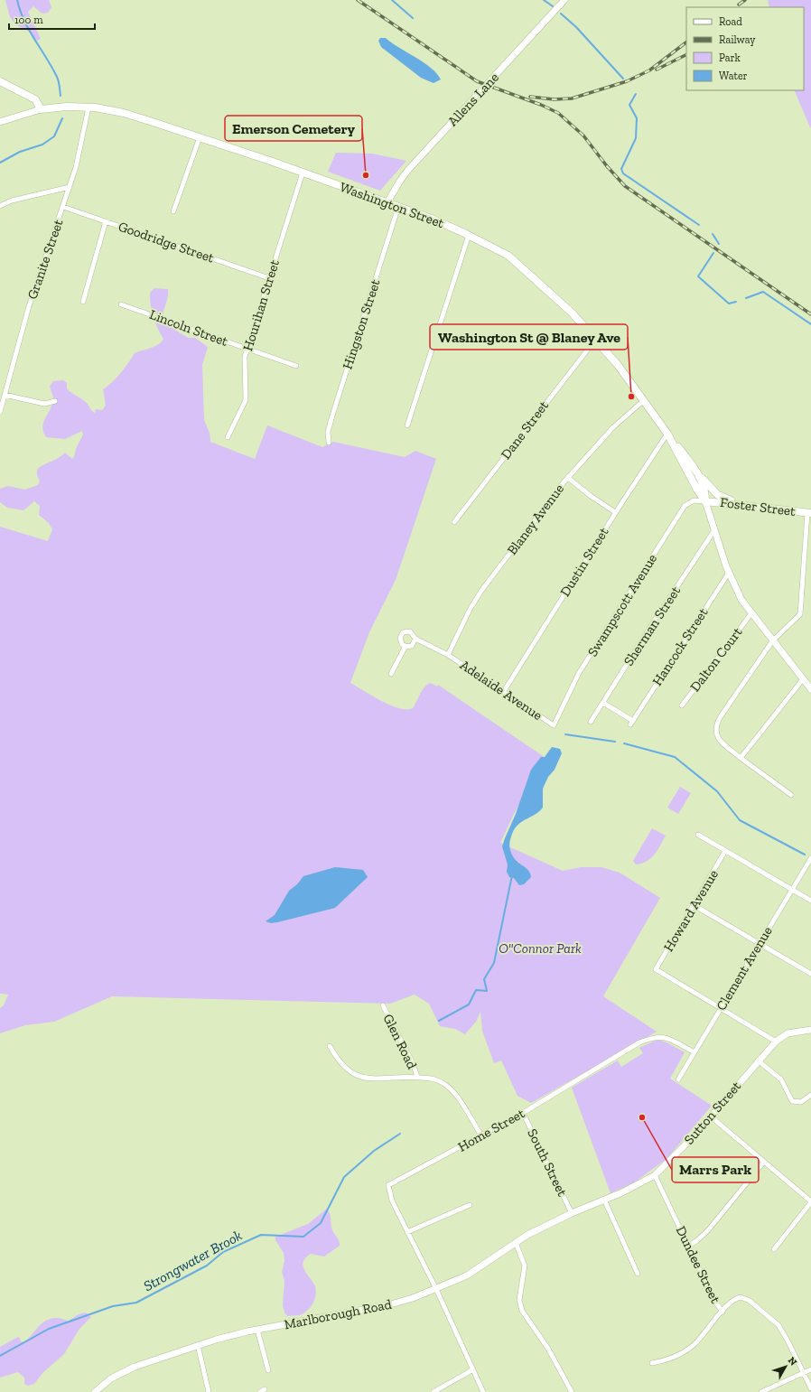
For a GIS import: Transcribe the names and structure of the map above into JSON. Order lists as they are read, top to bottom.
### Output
{
  "streets": {
    "main road": ["Washington Street", "Foster Street"],
    "street": [
      "Allens Lane",
      "Goodridge Street",
      "Granite Street",
      "Hourihan Street",
      "Hingston Street",
      "Lincoln Street",
      "Dane Street",
      "Blaney Avenue",
      "Dustin Street",
      "Swampscott Avenue",
      "Sherman Street",
      "Hancock Street",
      "Dalton Court",
      "Adelaide Avenue",
      "Howard Avenue",
      "Clement Avenue",
      "Glen Road",
      "Sutton Street",
      "Home Street",
      "South Street",
      "Dundee Street",
      "Marlborough Road"
    ]
  },
  "crossings": [
    ["Allens Lane", "Washington Street"],
    ["Washington Street", "Granite Street"],
    ["Washington Street", "Hourihan Street"],
    ["Washington Street", "Hingston Street"],
    ["Washington Street", "Dane Street"],
    ["Washington Street", "Foster Street"],
    ["Washington Street", "Blaney Avenue"],
    ["Washington Street", "Dustin Street"],
    ["Washington Street", "Swampscott Avenue"],
    ["Washington Street", "Sherman Street"],
    ["Washington Street", "Hancock Street"],
    ["Washington Street", "Dalton Court"],
    ["Goodridge Street", "Granite Street"],
    ["Goodridge Street", "Hourihan Street"],
    ["Hourihan Street", "Lincoln Street"],
    ["Foster Street", "Swampscott Avenue"],
    ["Blaney Avenue", "Adelaide Avenue"],
    ["Dustin Street", "Adelaide Avenue"],
    ["Swampscott Avenue", "Adelaide Avenue"],
    ["Sherman Street", "Hancock Street"],
    ["Howard Avenue", "Clement Avenue"],
    ["Clement Avenue", "Home Street"],
    ["Sutton Street", "South Street"],
    ["Sutton Street", "Dundee Street"],
    ["Sutton Street", "Marlborough Road"],
    ["Home Street", "South Street"],
    ["Home Street", "Marlborough Road"],
    ["South Street", "Marlborough Road"]
  ],
  "water": ["Strongwater Brook"],
  "parks": ["O\"Connor Park"],
  "places": ["Emerson Cemetery", "Washington St @ Blaney Ave", "Marrs Park"],
  "legend": [
    "Road",
    "Railway",
    "Park",
    "Water"
  ],
  "scale_bar": "100 m",
  "north": "top right"
}
